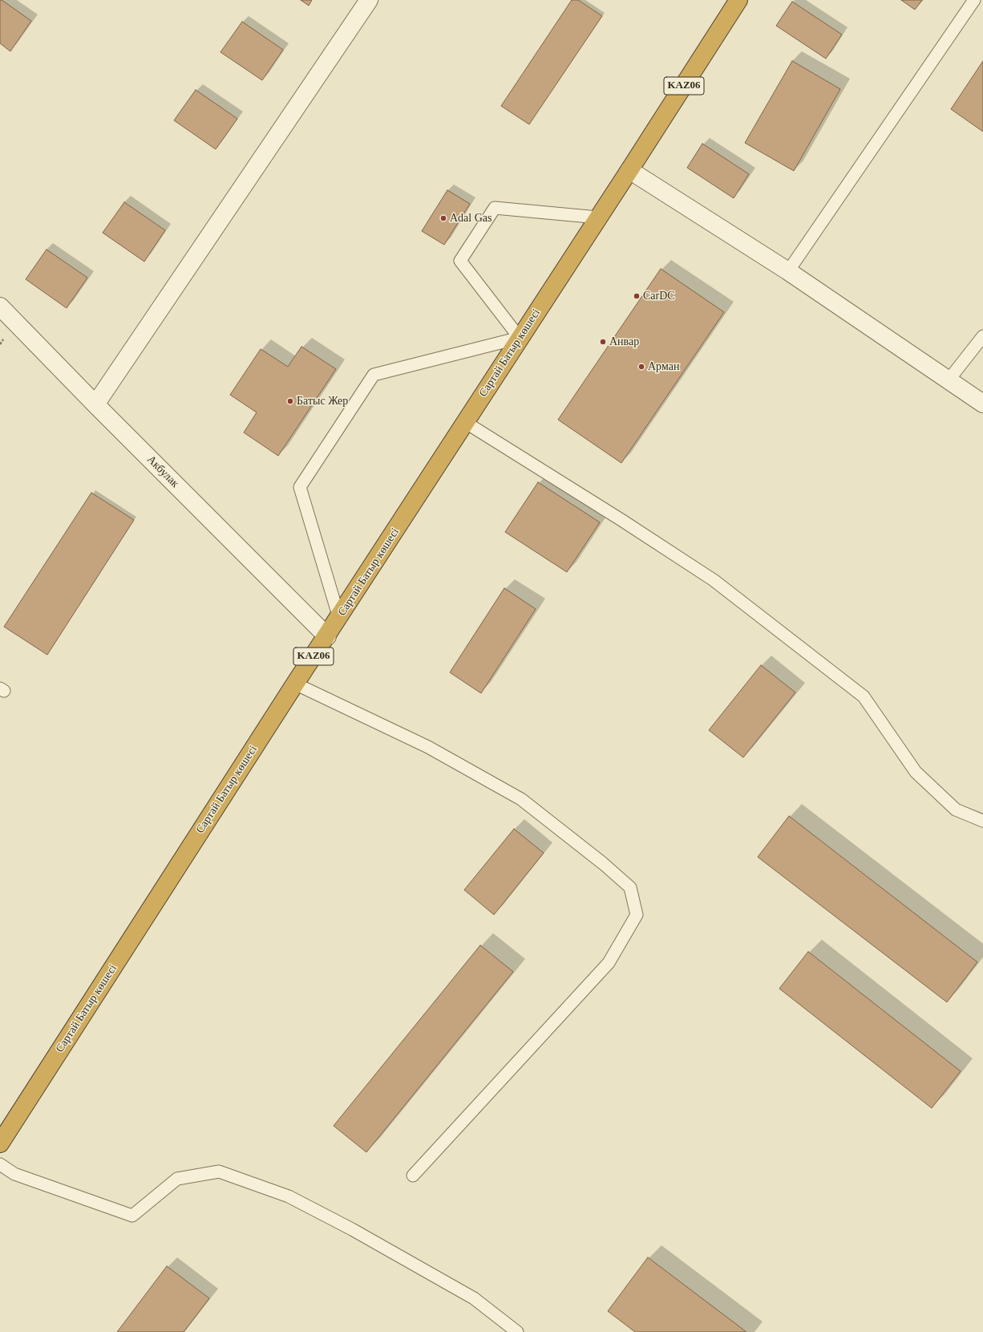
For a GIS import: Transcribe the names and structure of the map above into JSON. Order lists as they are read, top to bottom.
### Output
{
  "streets": {
    "highway": ["KАZ06", "Сартай Батыр көшесі"],
    "street": ["Акбулак"]
  },
  "crossings": [
    ["Сартай Батыр көшесі", "Акбулак"]
  ],
  "places": [
    "Adal Gas",
    "CarDC",
    "Анвар",
    "Арман",
    "Батыс Жер"
  ]
}
